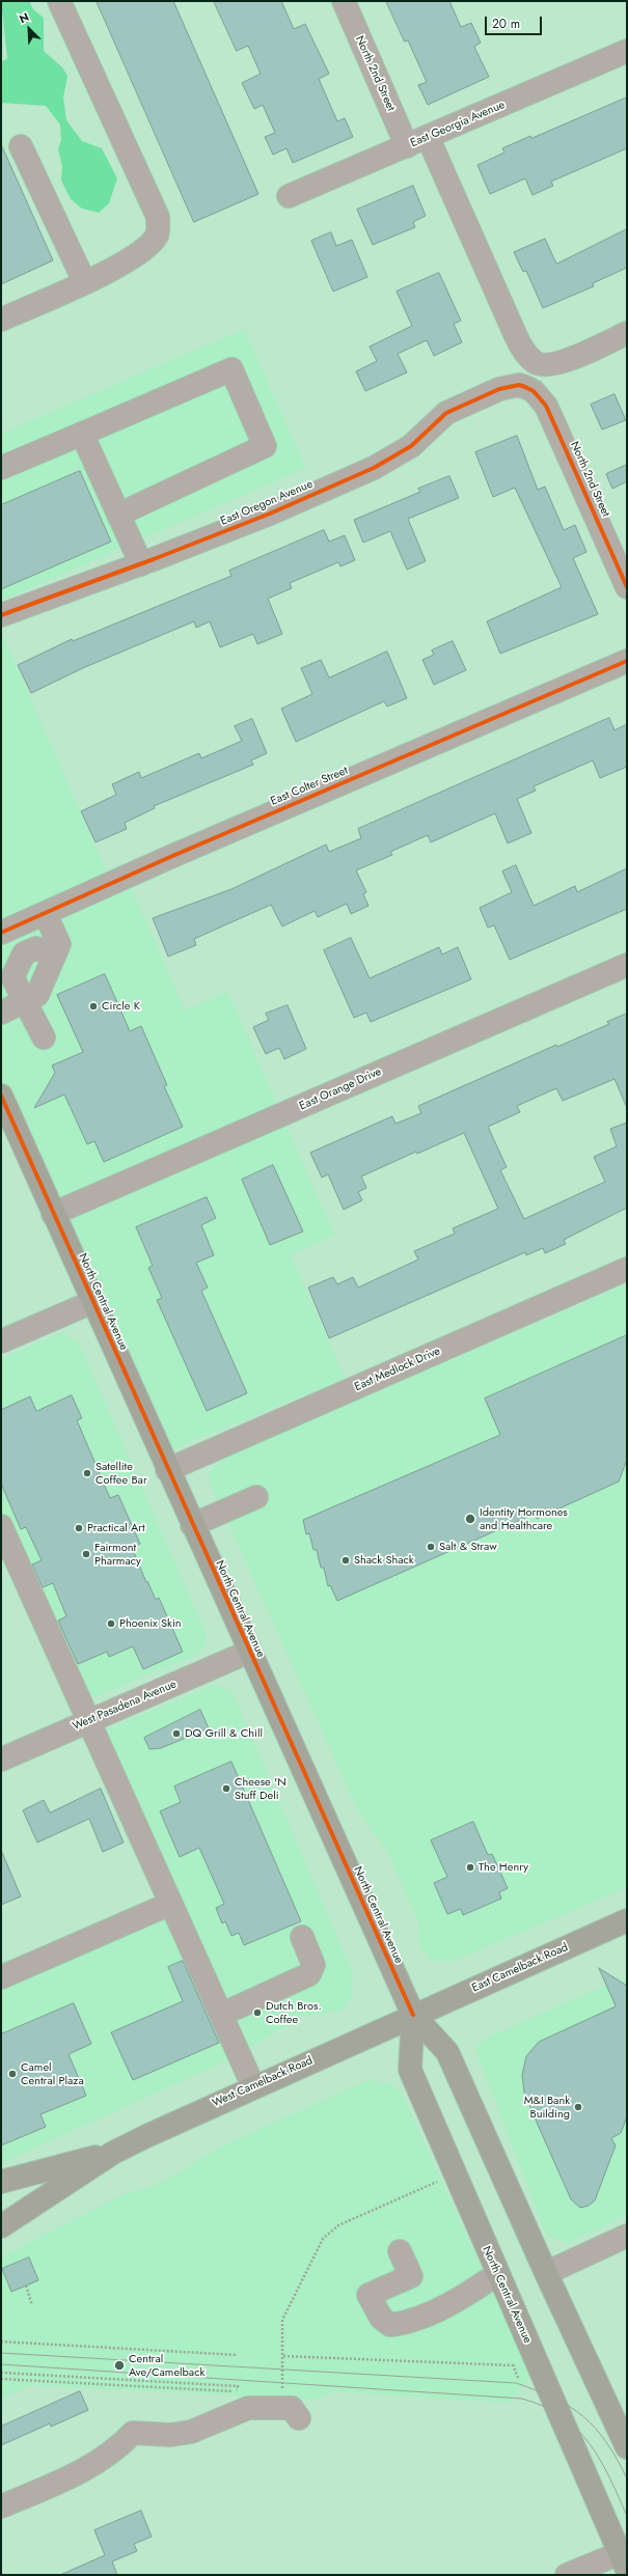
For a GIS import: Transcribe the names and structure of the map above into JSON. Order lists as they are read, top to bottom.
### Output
{
  "streets": {
    "main road": ["North Central Avenue", "East Camelback Road", "West Camelback Road"],
    "street": [
      "North 2nd Street",
      "East Georgia Avenue",
      "East Oregon Avenue",
      "East Colter Street",
      "East Orange Drive",
      "East Medlock Drive",
      "West Pasadena Avenue"
    ]
  },
  "crossings": [
    ["North 2nd Street", "East Georgia Avenue"],
    ["North 2nd Street", "East Oregon Avenue"],
    ["East Orange Drive", "North Central Avenue"],
    ["North Central Avenue", "East Medlock Drive"],
    ["North Central Avenue", "West Pasadena Avenue"],
    ["North Central Avenue", "East Camelback Road"],
    ["North Central Avenue", "West Camelback Road"],
    ["East Camelback Road", "West Camelback Road"]
  ],
  "places": [
    "Circle K",
    "Satellite Coffee Bar",
    "Identity Hormones and Healthcare",
    "Practical Art",
    "Salt & Straw",
    "Fairmont Pharmacy",
    "Shack Shack",
    "Phoenix Skin",
    "DQ Grill & Chill",
    "Cheese 'N Stuff Deli",
    "The Henry",
    "Dutch Bros. Coffee",
    "Camel Central Plaza",
    "M&I Bank Building",
    "Central Ave/Camelback"
  ],
  "scale_bar": "20 m",
  "north": "top left"
}
